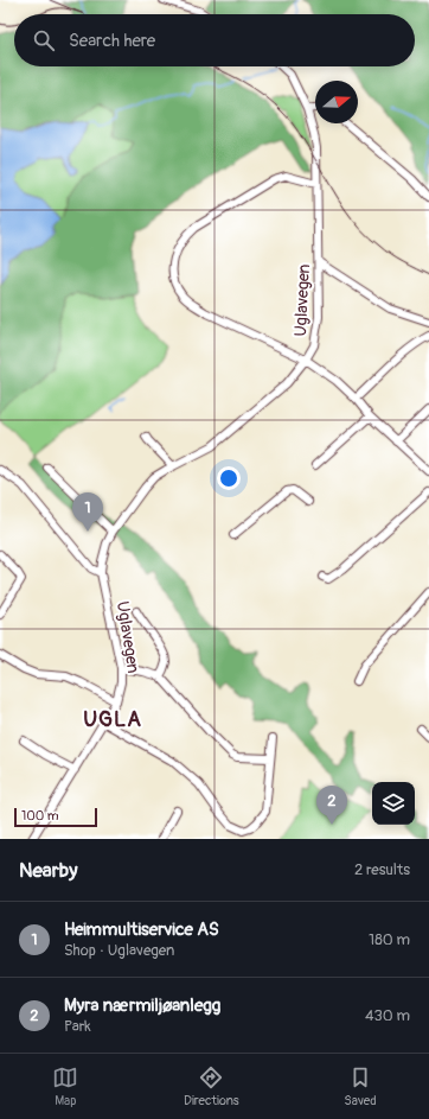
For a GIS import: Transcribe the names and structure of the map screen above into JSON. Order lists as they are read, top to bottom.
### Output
{
  "streets": {
    "street": ["Uglavegen"]
  },
  "districts": ["UGLA"],
  "scale_bar": "100 m",
  "north": "right",
  "page": {
    "search": "Search here",
    "pins": ["1", "2"],
    "scale": "100 m",
    "heading": ["Nearby", "2 results"],
    "list": [
      {
        "mark": "1",
        "name": "Heimmultiservice AS",
        "note": "Shop · Uglavegen",
        "value": "180 m"
      },
      {
        "mark": "2",
        "name": "Myra nærmiljøanlegg",
        "note": "Park",
        "value": "430 m"
      }
    ],
    "nav": ["Map", "Directions", "Saved"]
  }
}
